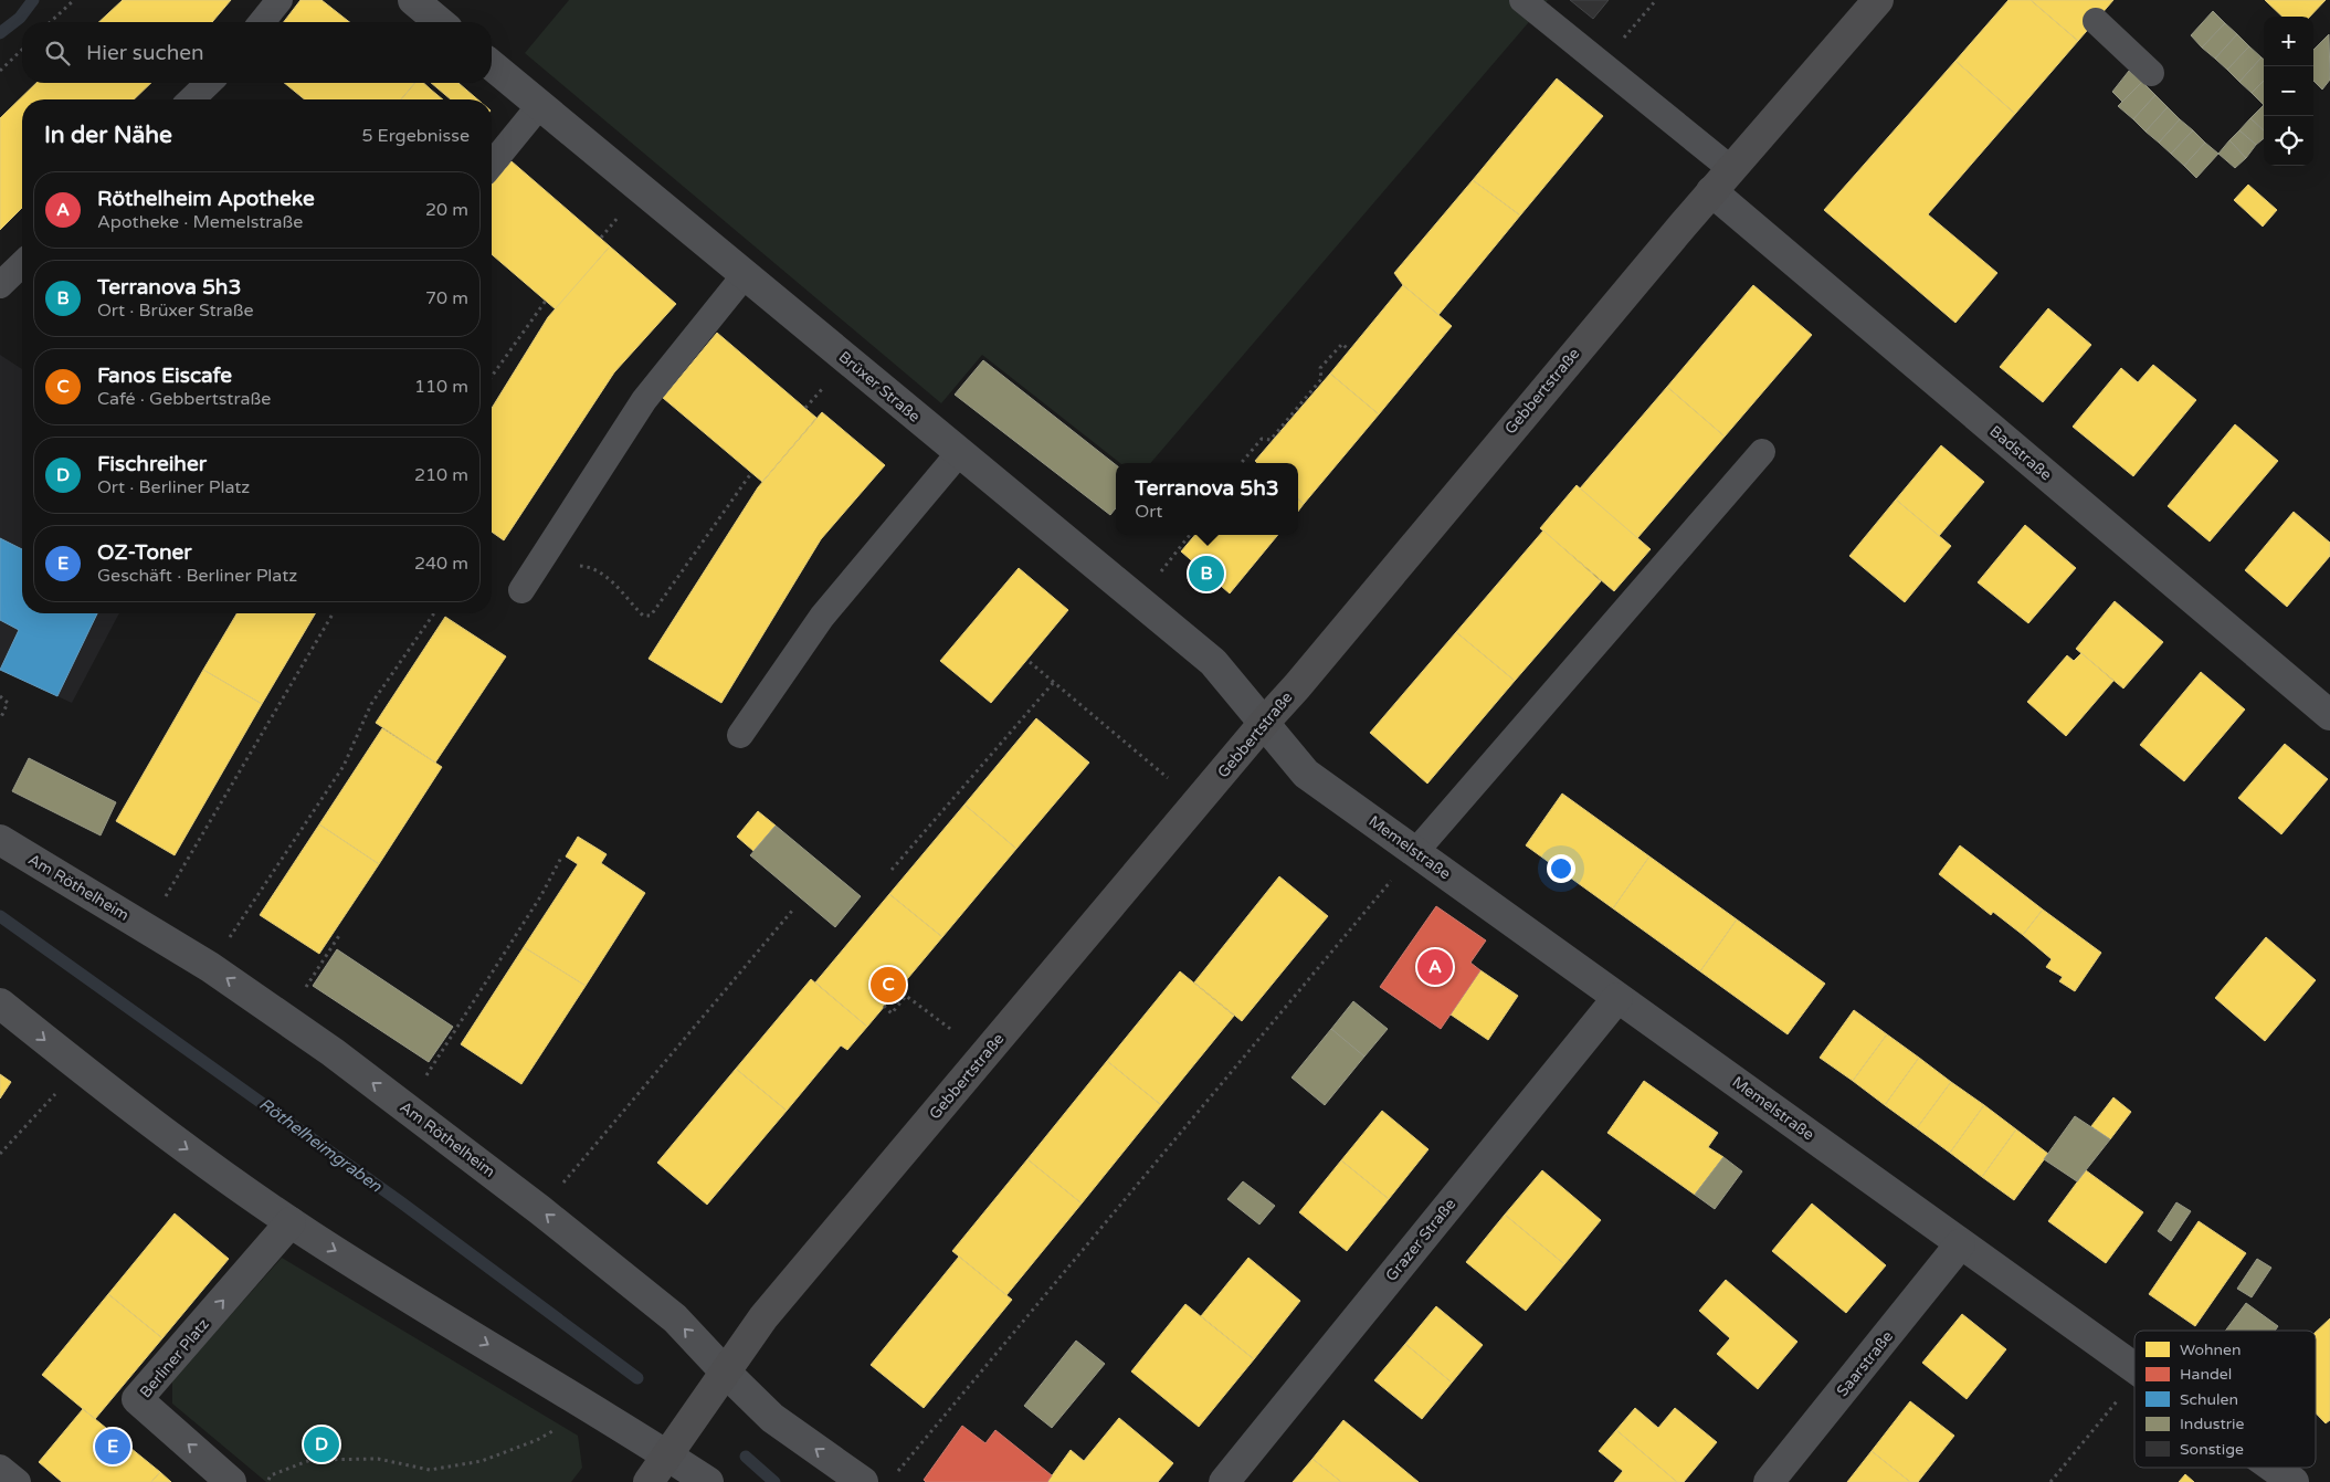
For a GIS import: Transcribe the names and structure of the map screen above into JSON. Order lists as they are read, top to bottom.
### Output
{
  "streets": {
    "street": [
      "Brüxer Straße",
      "Gebbertstraße",
      "Badstraße",
      "Memelstraße",
      "Am Röthelheim",
      "Grazer Straße",
      "Berliner Platz",
      "Saarstraße"
    ]
  },
  "crossings": [
    ["Brüxer Straße", "Gebbertstraße"],
    ["Brüxer Straße", "Memelstraße"],
    ["Gebbertstraße", "Badstraße"],
    ["Gebbertstraße", "Memelstraße"],
    ["Gebbertstraße", "Am Röthelheim"],
    ["Memelstraße", "Grazer Straße"],
    ["Memelstraße", "Saarstraße"]
  ],
  "water": ["Röthelheimgraben"],
  "legend": [
    "Wohnen",
    "Handel",
    "Schulen",
    "Industrie",
    "Sonstige"
  ],
  "page": {
    "map_buttons": ["+", "−"],
    "search": "Hier suchen",
    "heading": ["In der Nähe", "5 Ergebnisse"],
    "list": [
      {
        "mark": "A",
        "name": "Röthelheim Apotheke",
        "note": "Apotheke · Memelstraße",
        "value": "20 m"
      },
      {
        "mark": "B",
        "name": "Terranova 5h3",
        "note": "Ort · Brüxer Straße",
        "value": "70 m"
      },
      {
        "mark": "C",
        "name": "Fanos Eiscafe",
        "note": "Café · Gebbertstraße",
        "value": "110 m"
      },
      {
        "mark": "D",
        "name": "Fischreiher",
        "note": "Ort · Berliner Platz",
        "value": "210 m"
      },
      {
        "mark": "E",
        "name": "OZ-Toner",
        "note": "Geschäft · Berliner Platz",
        "value": "240 m"
      }
    ],
    "popup": ["Terranova 5h3", "Ort"],
    "pins": [
      "B",
      "A",
      "C",
      "D",
      "E"
    ]
  }
}
